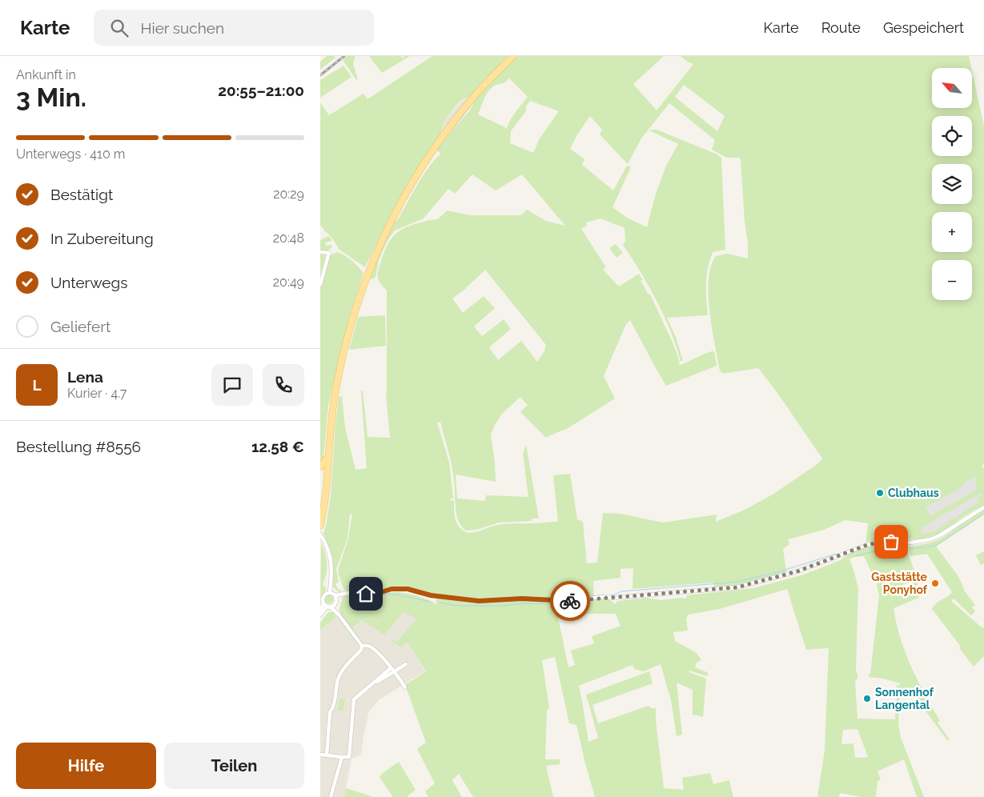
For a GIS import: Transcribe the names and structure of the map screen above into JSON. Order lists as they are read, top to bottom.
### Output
{
  "places": ["Clubhaus", "Gaststätte Ponyhof", "Sonnenhof Langental"],
  "north": "top left",
  "page": {
    "header": "Karte",
    "search": "Hier suchen",
    "nav": ["Karte", "Route", "Gespeichert"],
    "heading": ["3 Min.", "Ankunft in", "20:55–21:00"],
    "panel": [
      "Lena",
      "Kurier · 4.7",
      "Bestellung #8556",
      "12.58 €"
    ],
    "map_buttons": ["+", "−"],
    "bar": "Unterwegs · 410 m",
    "list": [
      ["Bestätigt", "20:29"],
      ["In Zubereitung", "20:48"],
      ["Unterwegs", "20:49"],
      "Geliefert"
    ],
    "round": "L",
    "buttons": ["Hilfe", "Teilen"]
  }
}
